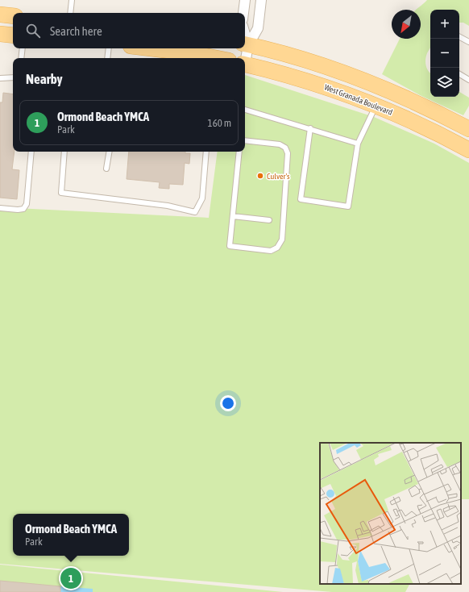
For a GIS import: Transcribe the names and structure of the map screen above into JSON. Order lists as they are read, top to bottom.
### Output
{
  "streets": {
    "main road": ["West Granada Boulevard"]
  },
  "places": ["Culver's"],
  "north": "bottom left",
  "page": {
    "map_buttons": ["+", "−"],
    "search": "Search here",
    "heading": "Nearby",
    "list": [
      {
        "mark": "1",
        "name": "Ormond Beach YMCA",
        "note": "Park",
        "value": "160 m"
      }
    ],
    "popup": ["Ormond Beach YMCA", "Park"],
    "pins": "1"
  }
}
